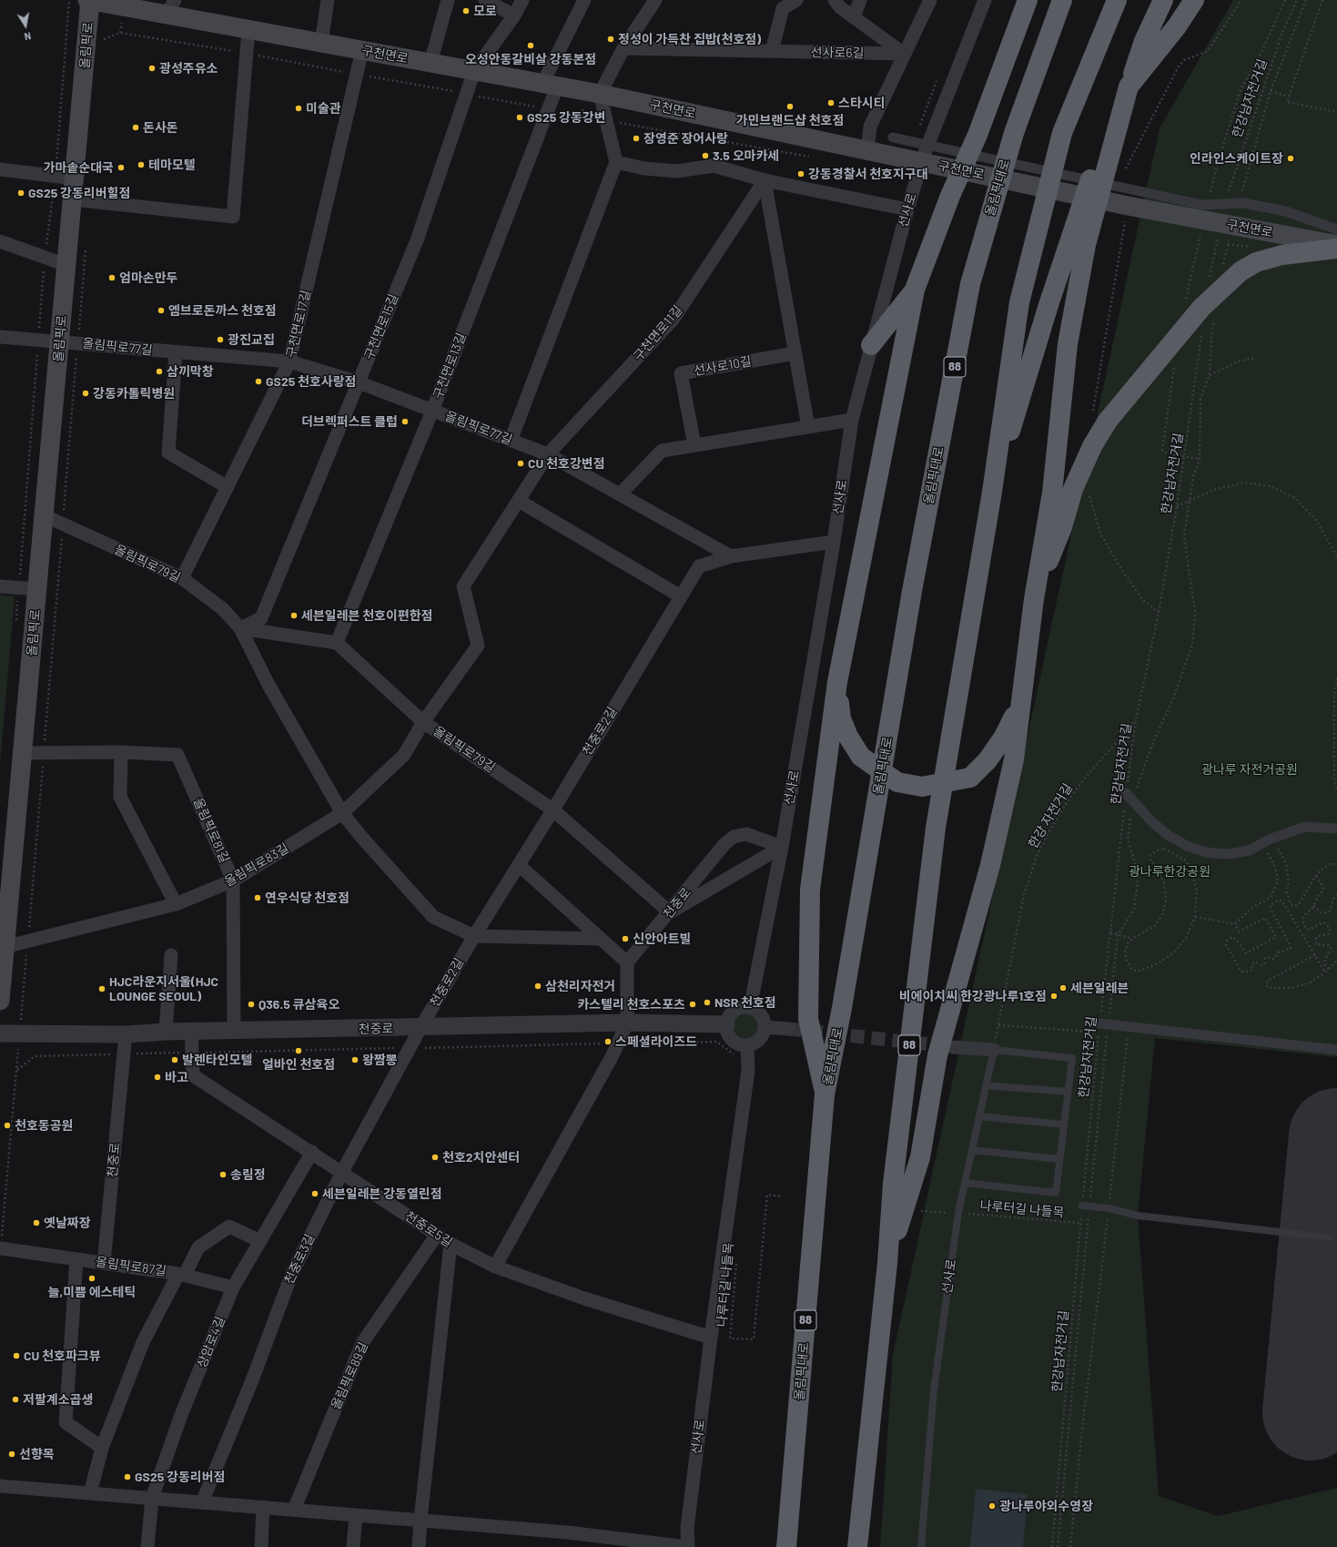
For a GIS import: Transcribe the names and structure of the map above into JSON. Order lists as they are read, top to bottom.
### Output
{
  "streets": {
    "highway": ["올림픽대로", "88"],
    "main road": ["올림픽로", "구천면로"],
    "street": [
      "선사로6길",
      "선사로",
      "구천면로17길",
      "구천면로15길",
      "구천면로11길",
      "올림픽로77길",
      "구천면로13길",
      "선사로10길",
      "올림픽로79길",
      "천중로2길",
      "올림픽로81길",
      "올림픽로83길",
      "천중로",
      "천중로5길",
      "천중로3길",
      "올림픽로87길",
      "상암로4길",
      "올림픽로89길"
    ],
    "path": ["한강남자전거길", "한강 자전거길", "나루터길 나들목"]
  },
  "crossings": [
    ["올림픽로", "구천면로"],
    ["올림픽로", "올림픽로77길"],
    ["올림픽로", "올림픽로79길"],
    ["올림픽로", "올림픽로81길"],
    ["올림픽로", "올림픽로83길"],
    ["구천면로", "구천면로17길"],
    ["구천면로", "구천면로15길"],
    ["구천면로", "구천면로13길"],
    ["한강남자전거길", "한강 자전거길"],
    ["한강남자전거길", "나루터길 나들목"],
    ["선사로", "천중로2길"],
    ["선사로", "한강 자전거길"],
    ["선사로", "천중로"],
    ["선사로", "나루터길 나들목"],
    ["선사로", "천중로5길"],
    ["구천면로17길", "올림픽로77길"],
    ["구천면로17길", "올림픽로79길"],
    ["구천면로15길", "올림픽로77길"],
    ["구천면로15길", "올림픽로79길"],
    ["구천면로11길", "올림픽로77길"],
    ["올림픽로77길", "구천면로13길"],
    ["올림픽로77길", "천중로2길"],
    ["구천면로13길", "올림픽로79길"],
    ["올림픽로79길", "천중로2길"],
    ["올림픽로79길", "올림픽로83길"],
    ["올림픽로79길", "천중로"],
    ["천중로2길", "천중로"],
    ["천중로2길", "천중로3길"],
    ["올림픽로81길", "올림픽로83길"],
    ["올림픽로81길", "천중로"],
    ["천중로", "천중로5길"],
    ["천중로", "천중로3길"],
    ["천중로", "올림픽로87길"],
    ["천중로5길", "천중로3길"],
    ["천중로5길", "상암로4길"],
    ["천중로5길", "올림픽로89길"],
    ["올림픽로87길", "상암로4길"]
  ],
  "parks": ["광나루 자전거공원", "광나루한강공원"],
  "places": [
    "모로",
    "정성이 가득찬 집밥(천호점)",
    "오성안동갈비살 강동본점",
    "광성주유소",
    "스타시티",
    "가민브랜드샵 천호점",
    "미술관",
    "GS25 강동강변",
    "돈사돈",
    "장영준 장어사랑",
    "3.5 오마카세",
    "인라인스케이트장",
    "테마모텔",
    "가마솥순대국",
    "강동경찰서 천호지구대",
    "GS25 강동리버힐점",
    "엄마손만두",
    "엠브로돈까스 천호점",
    "광진교집",
    "삼끼막창",
    "GS25 천호사랑점",
    "강동카톨릭병원",
    "더브렉퍼스트 클럽",
    "CU 천호강변점",
    "세븐일레븐 천호이편한점",
    "연우식당 천호점",
    "신안아트빌",
    "삼천리자전거",
    "세븐일레븐",
    "HJC라운지서울(HJC LOUNGE SEOUL)",
    "비에이치씨 한강광나루1호점",
    "NSR 천호점",
    "Q36.5 큐삼육오",
    "카스텔리 천호스포츠",
    "스페셜라이즈드",
    "얼바인 천호점",
    "발렌타인모텔",
    "왕짬뽕",
    "바고",
    "천호동공원",
    "천호2치안센터",
    "송림정",
    "세븐일레븐 강동열린점",
    "옛날짜장",
    "늘,미쁨 에스테틱",
    "CU 천호파크뷰",
    "저팔계소곱생",
    "선향목",
    "GS25 강동리버점",
    "광나루야외수영장"
  ],
  "north": "bottom"
}
